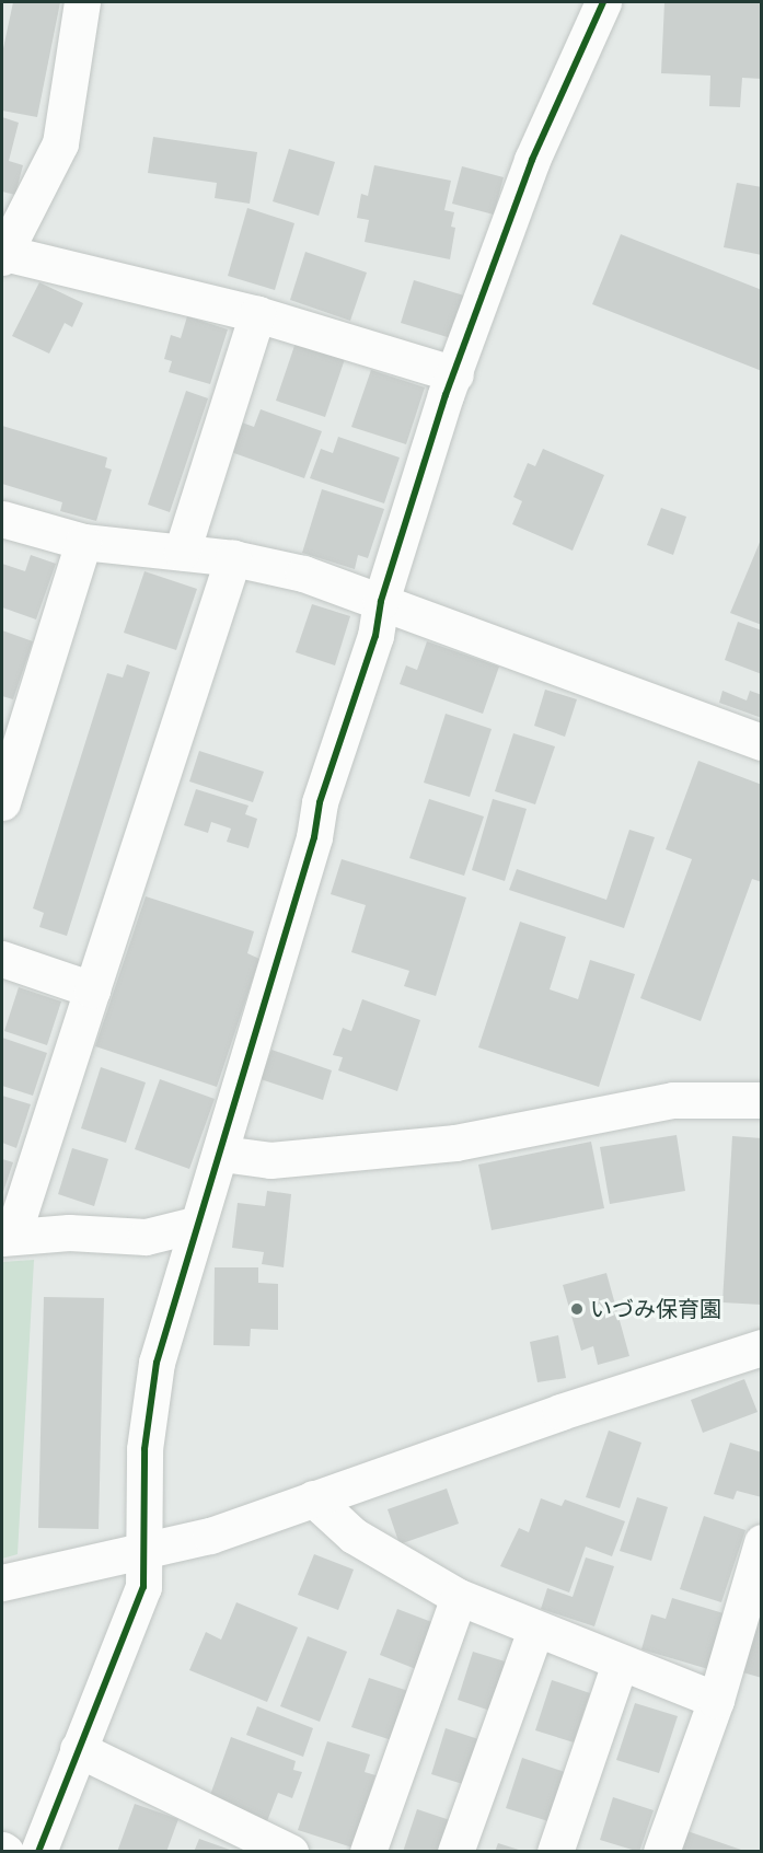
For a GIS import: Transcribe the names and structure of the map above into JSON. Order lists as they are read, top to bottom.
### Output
{
  "places": ["いづみ保育園"]
}
